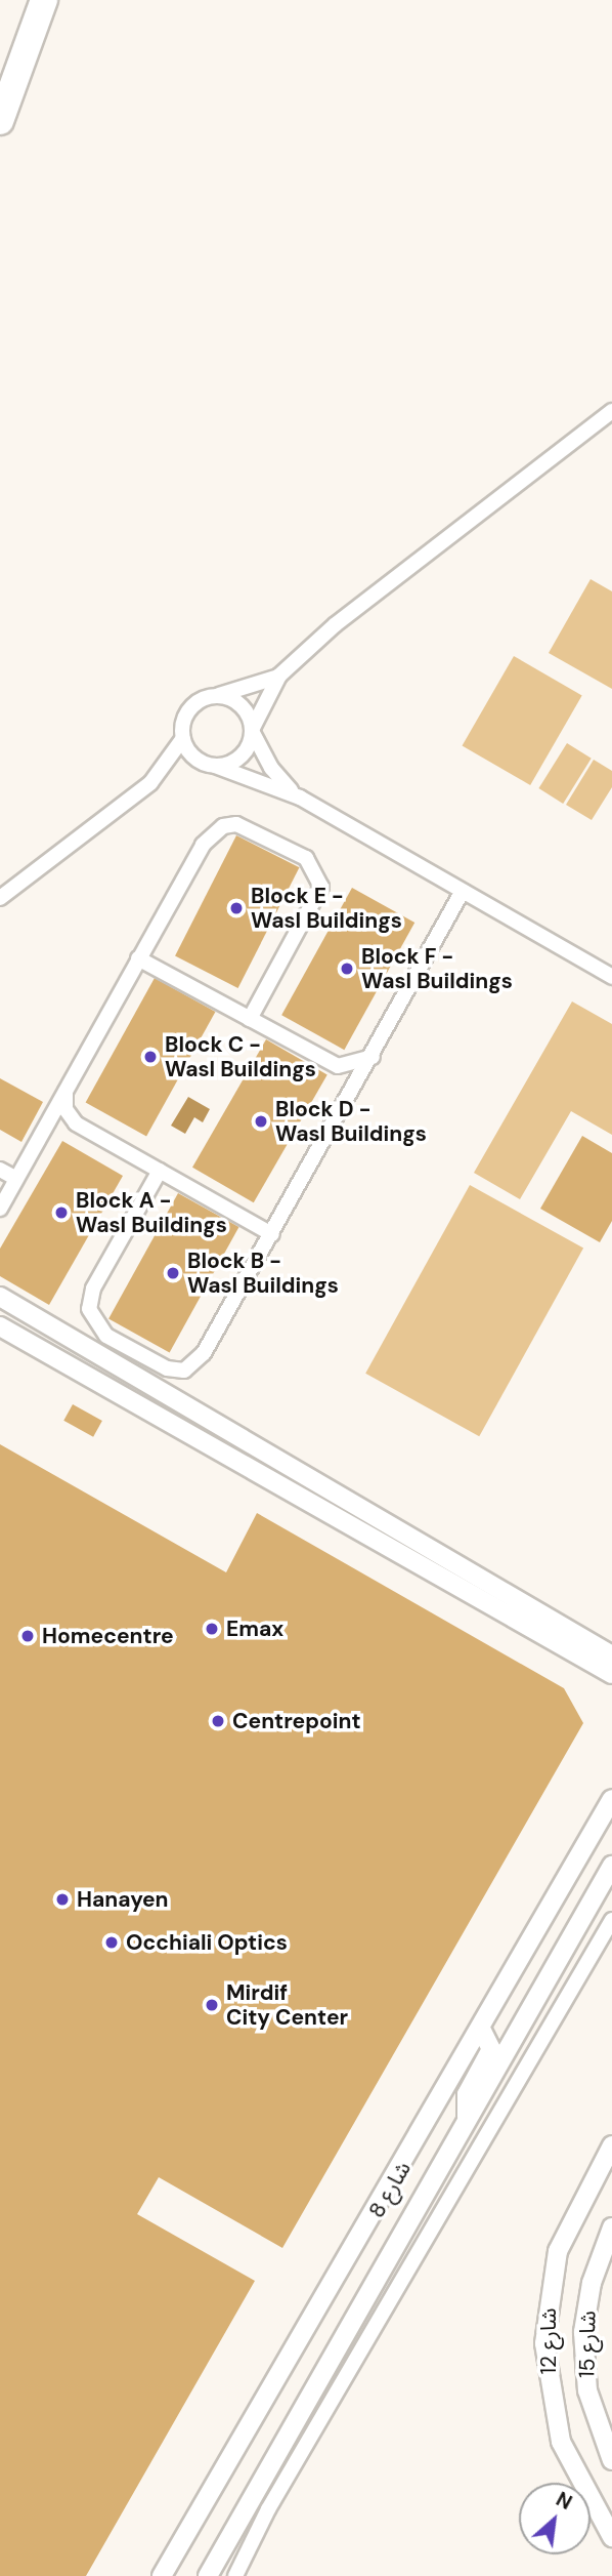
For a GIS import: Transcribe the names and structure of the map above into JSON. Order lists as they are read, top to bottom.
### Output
{
  "streets": {
    "street": ["شارع 8", "شارع 12", "شارع 15"]
  },
  "places": [
    "Block E - Wasl Buildings",
    "Block F - Wasl Buildings",
    "Block C - Wasl Buildings",
    "Block D - Wasl Buildings",
    "Block A - Wasl Buildings",
    "Block B - Wasl Buildings",
    "Emax",
    "Homecentre",
    "Centrepoint",
    "Hanayen",
    "Occhiali Optics",
    "Mirdif City Center"
  ],
  "north": "top right"
}
